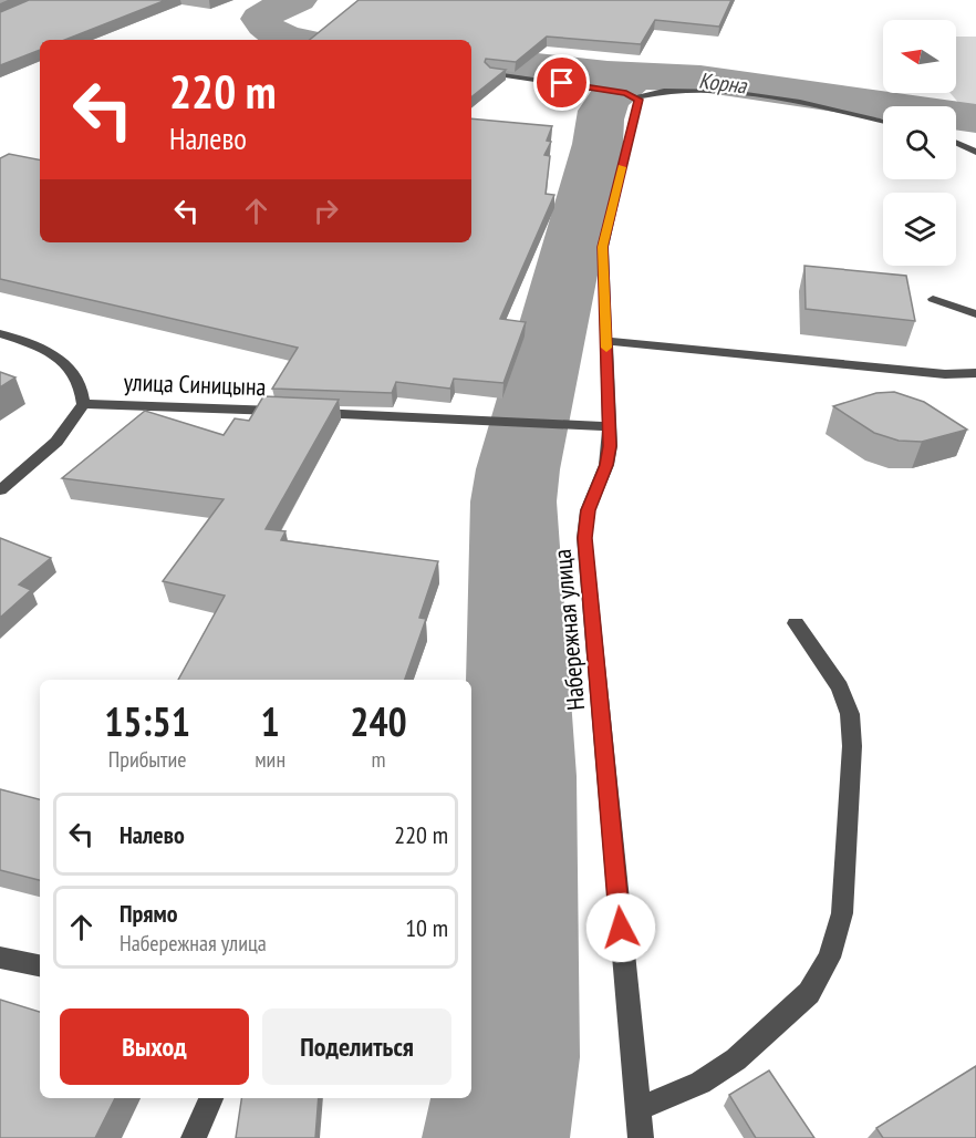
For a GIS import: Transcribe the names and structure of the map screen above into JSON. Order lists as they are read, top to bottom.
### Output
{
  "streets": {
    "street": ["улица Синицына", "Набережная улица"]
  },
  "crossings": [
    ["улица Синицына", "Набережная улица"]
  ],
  "water": ["Корна"],
  "north": "left",
  "page": {
    "turn": ["220 m", "Налево"],
    "eta": [
      "15:51",
      "Прибытие",
      "1",
      "мин",
      "240",
      "m"
    ],
    "list": [
      {
        "name": "Налево",
        "value": "220 m"
      },
      {
        "name": "Прямо",
        "note": "Набережная улица",
        "value": "10 m"
      }
    ],
    "buttons": ["Выход", "Поделиться"]
  }
}
